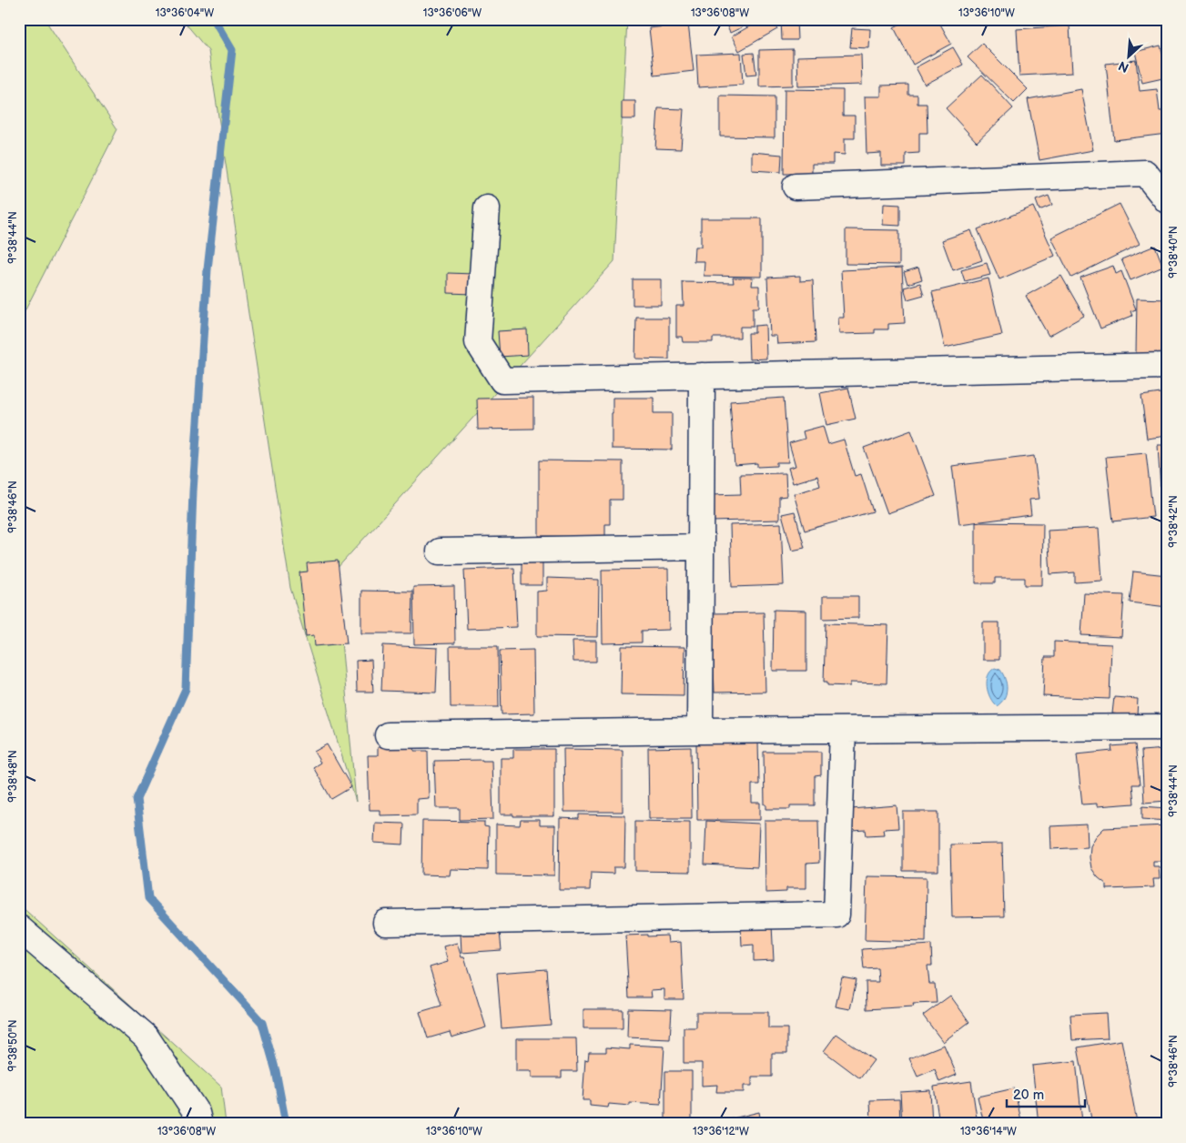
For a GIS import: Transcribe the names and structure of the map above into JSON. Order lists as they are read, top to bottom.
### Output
{
  "scale_bar": "20 m",
  "north": "bottom left",
  "coordinates": [
    "13°36'04\"W",
    "13°36'06\"W",
    "13°36'08\"W",
    "13°36'10\"W",
    "9°38'44\"N",
    "9°38'40\"N",
    "9°38'46\"N",
    "9°38'42\"N",
    "9°38'48\"N",
    "9°38'50\"N",
    "13°36'12\"W",
    "13°36'14\"W"
  ]
}
